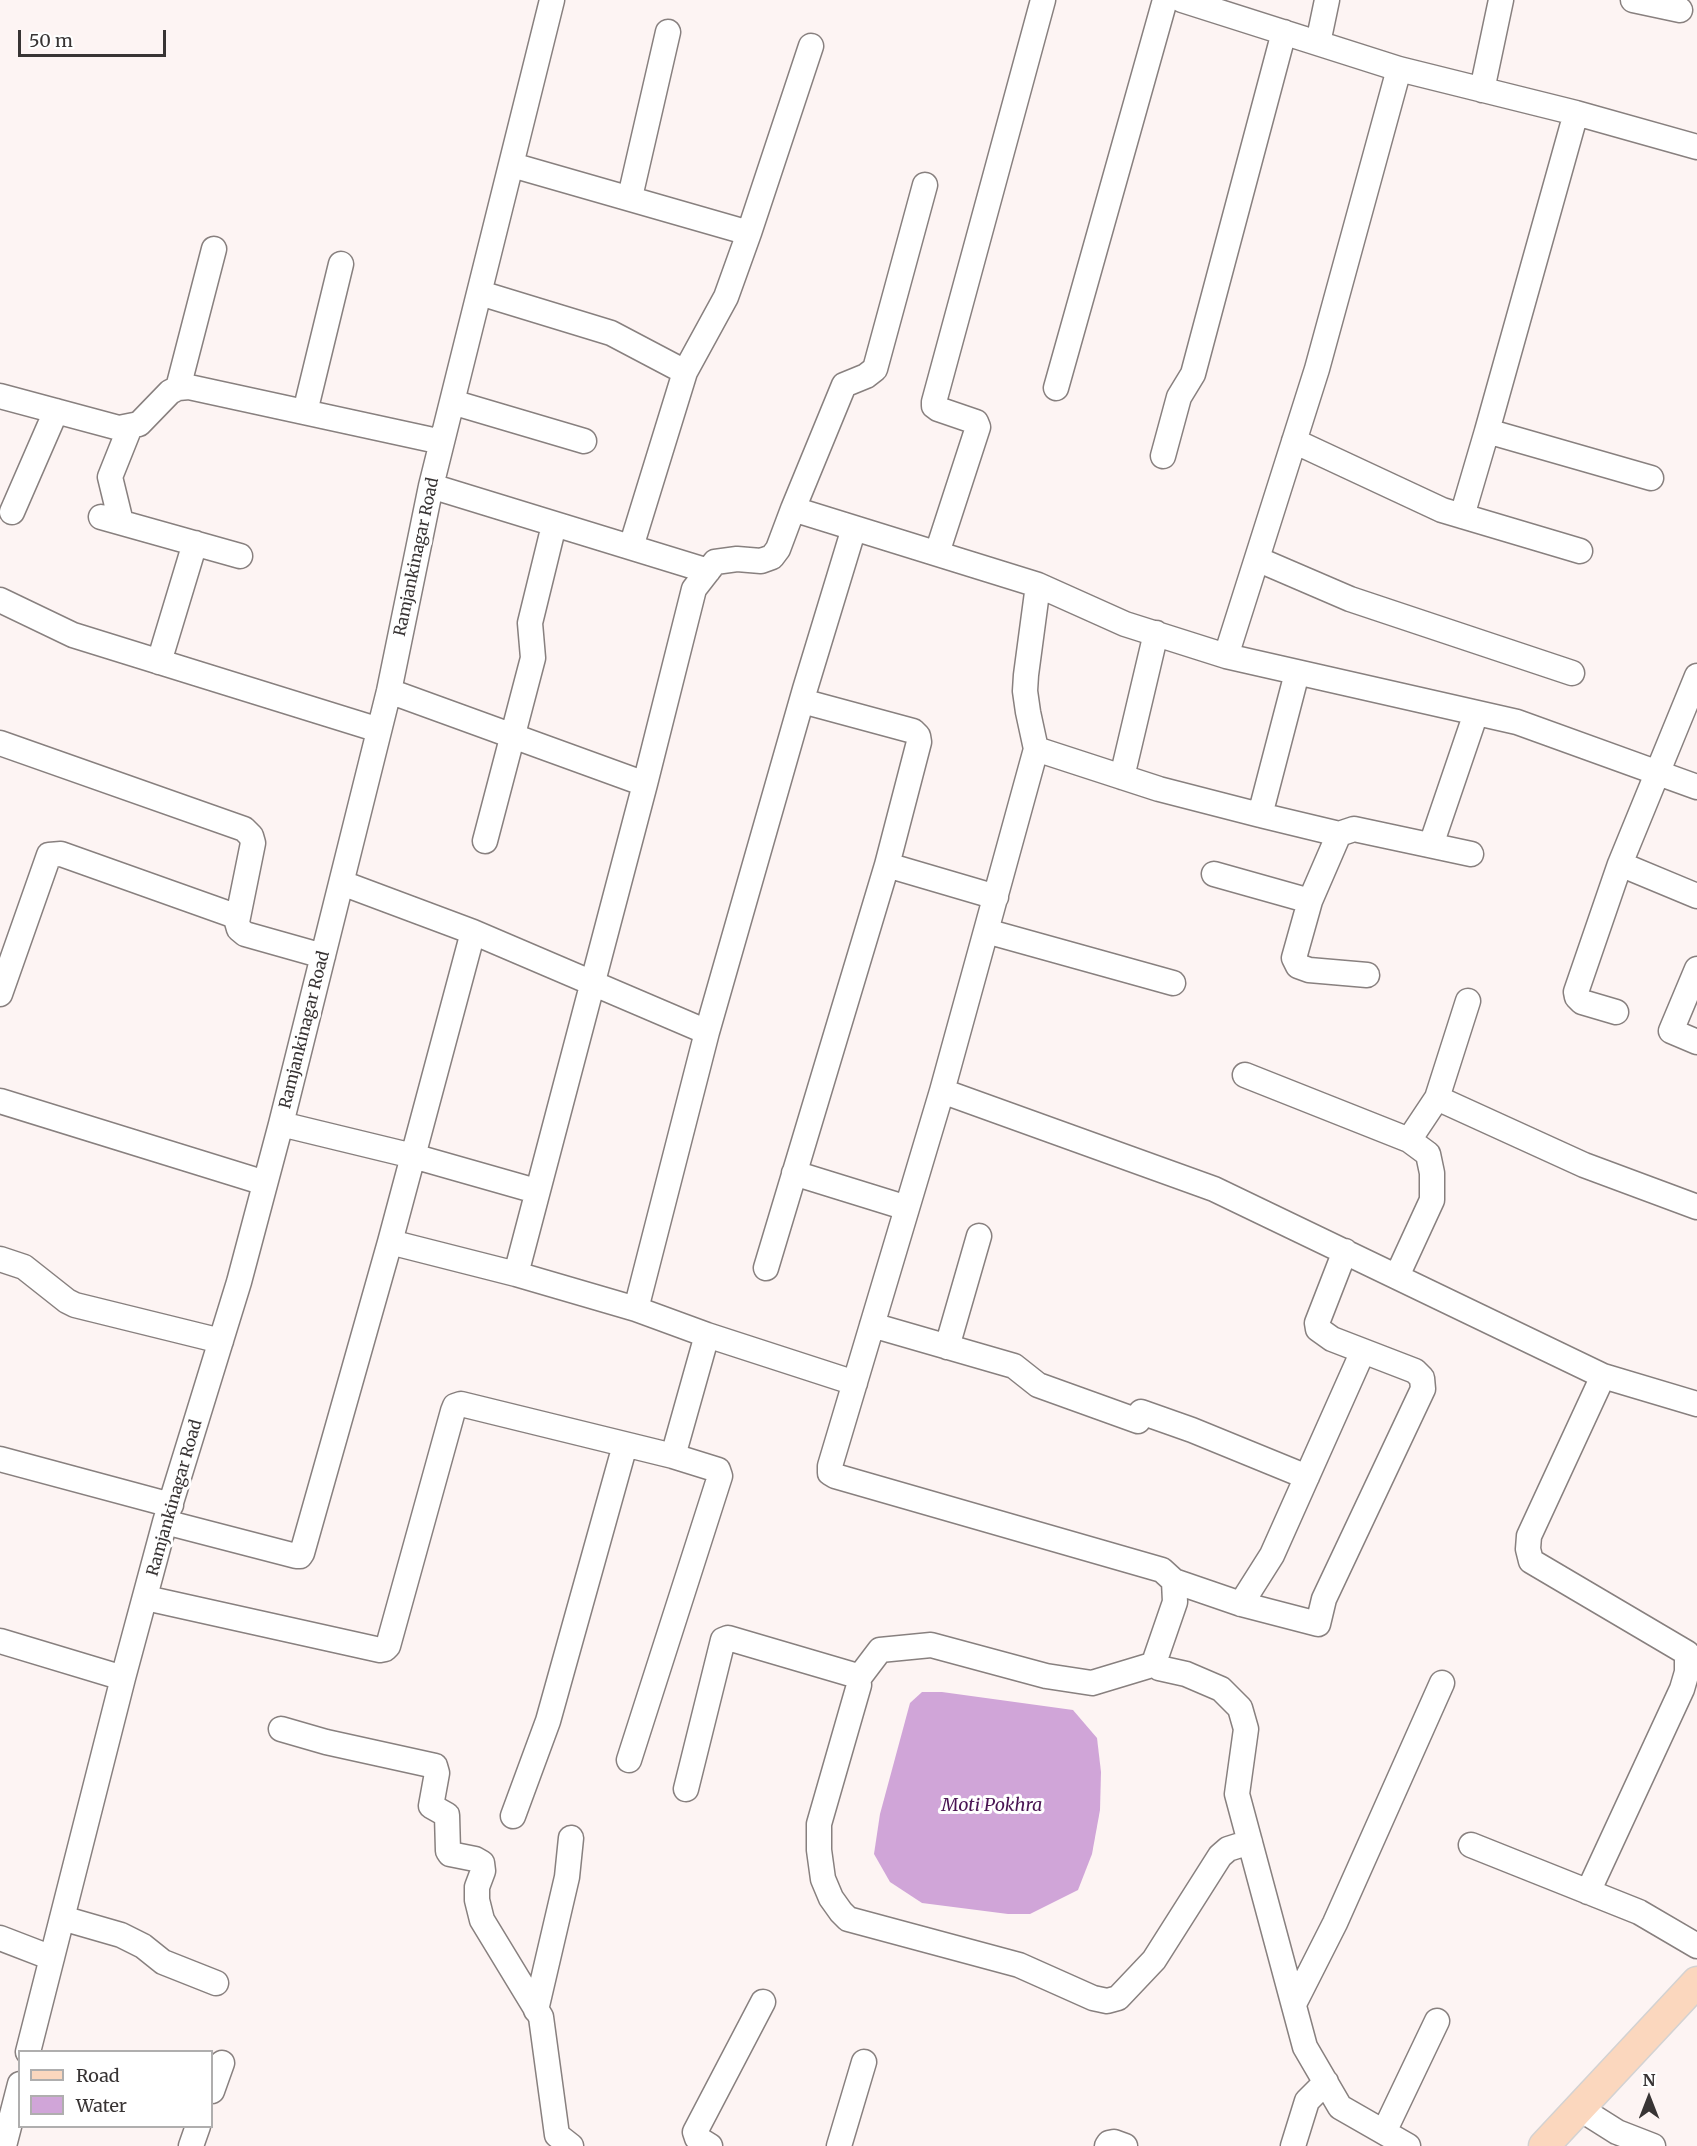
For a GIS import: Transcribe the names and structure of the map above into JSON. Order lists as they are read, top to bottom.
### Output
{
  "streets": {
    "street": ["Ramjankinagar Road"]
  },
  "water": ["Moti Pokhra"],
  "legend": ["Road", "Water"],
  "scale_bar": "50 m",
  "north": "top"
}
